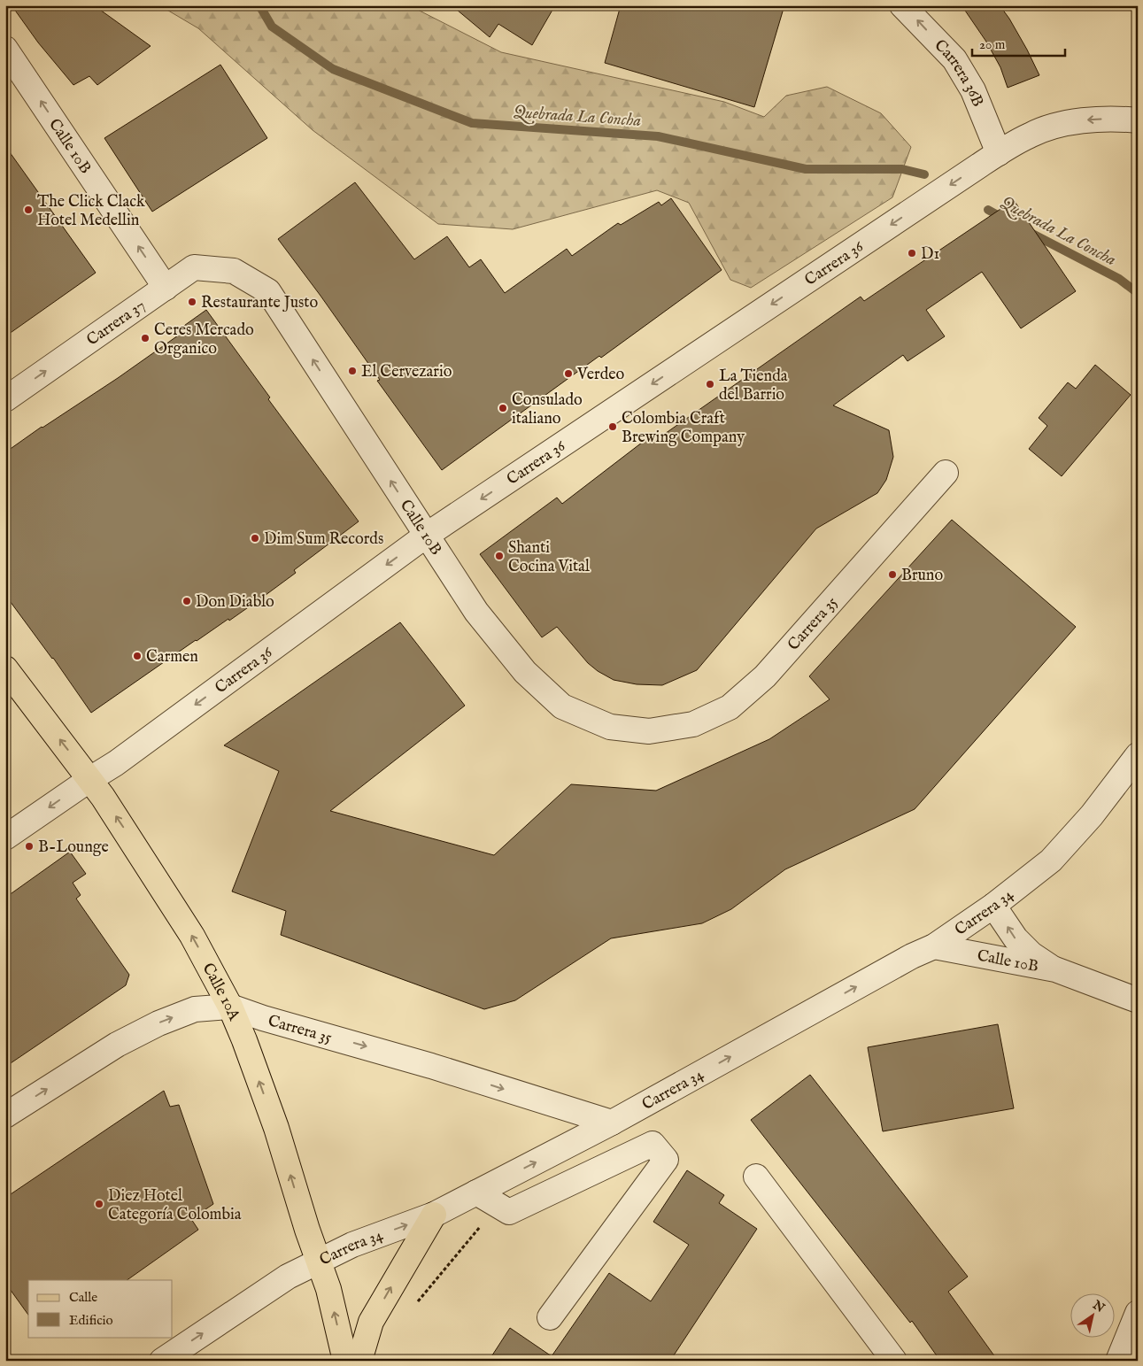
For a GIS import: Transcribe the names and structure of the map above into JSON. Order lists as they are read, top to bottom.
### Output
{
  "streets": {
    "main road": ["Calle 10A"],
    "street": [
      "Carrera 36B",
      "Calle 10B",
      "Carrera 36",
      "Carrera 37",
      "Carrera 35",
      "Carrera 34"
    ]
  },
  "crossings": [
    ["Carrera 36B", "Carrera 36"],
    ["Calle 10B", "Carrera 36"],
    ["Calle 10B", "Carrera 37"],
    ["Calle 10B", "Carrera 35"],
    ["Calle 10B", "Carrera 34"],
    ["Carrera 36", "Calle 10A"],
    ["Carrera 35", "Carrera 34"],
    ["Carrera 35", "Calle 10A"],
    ["Carrera 34", "Calle 10A"]
  ],
  "one_way": [
    "Carrera 36B",
    "Calle 10B",
    "Carrera 36",
    "Carrera 37",
    "Carrera 35",
    "Carrera 34",
    "Calle 10A"
  ],
  "water": ["Quebrada La Concha"],
  "places": [
    "The Click Clack Hotel Medellin",
    "D1",
    "Restaurante Justo",
    "Ceres Mercado Organico",
    "El Cervezario",
    "Verdeo",
    "La Tienda del Barrio",
    "Consulado italiano",
    "Colombia Craft Brewing Company",
    "Dim Sum Records",
    "Shanti Cocina Vital",
    "Bruno",
    "Don Diablo",
    "Carmen",
    "B-Lounge",
    "Diez Hotel Categoría Colombia"
  ],
  "legend": ["Calle", "Edificio"],
  "scale_bar": "20 m",
  "north": "top right"
}
